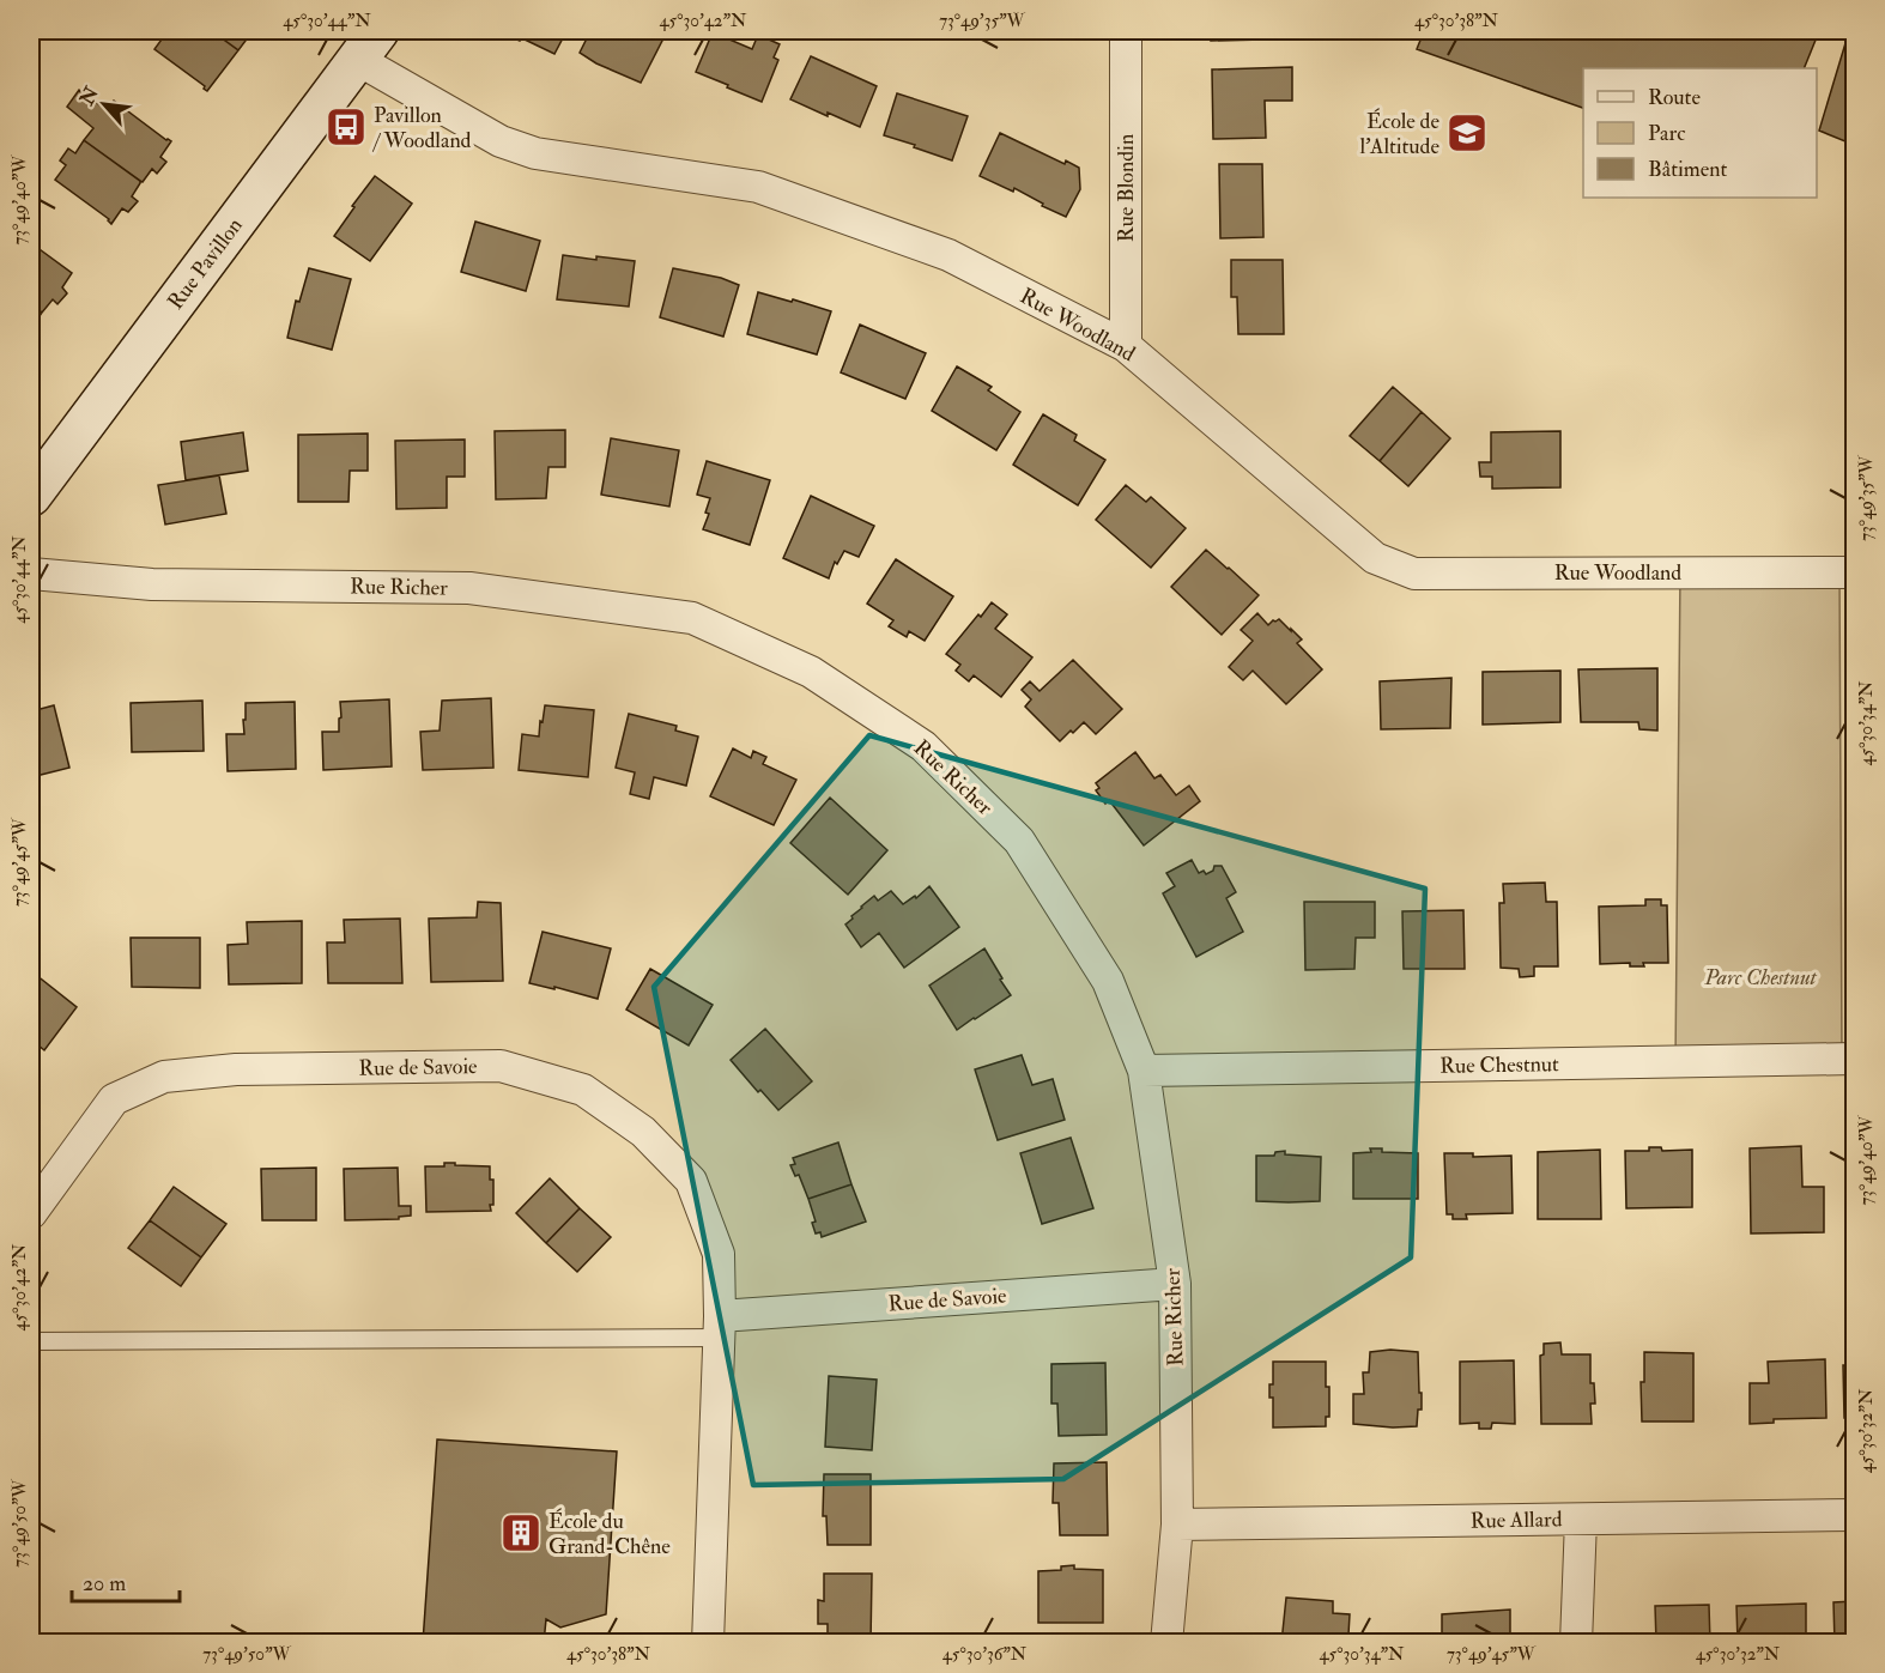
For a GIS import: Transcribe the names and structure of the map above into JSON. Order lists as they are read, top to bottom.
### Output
{
  "streets": {
    "street": [
      "Rue Blondin",
      "Rue Pavillon",
      "Rue Woodland",
      "Rue Richer",
      "Rue Chestnut",
      "Rue de Savoie",
      "Rue Allard"
    ]
  },
  "crossings": [
    ["Rue Blondin", "Rue Woodland"],
    ["Rue Pavillon", "Rue Woodland"],
    ["Rue Richer", "Rue Chestnut"],
    ["Rue Richer", "Rue de Savoie"],
    ["Rue Richer", "Rue Allard"]
  ],
  "parks": ["Parc Chestnut"],
  "places": {
    "bus stop": ["Pavillon / Woodland"],
    "school or university": ["École de l'Altitude"],
    "building": ["École du Grand-Chêne"]
  },
  "legend": ["Route", "Parc", "Bâtiment"],
  "scale_bar": "20 m",
  "north": "top left",
  "coordinates": [
    "45°30'44\"N",
    "45°30'42\"N",
    "73°49'35\"W",
    "45°30'38\"N",
    "73°49'40\"W",
    "45°30'34\"N",
    "73°49'45\"W",
    "45°30'32\"N",
    "73°49'50\"W",
    "45°30'36\"N"
  ]
}
